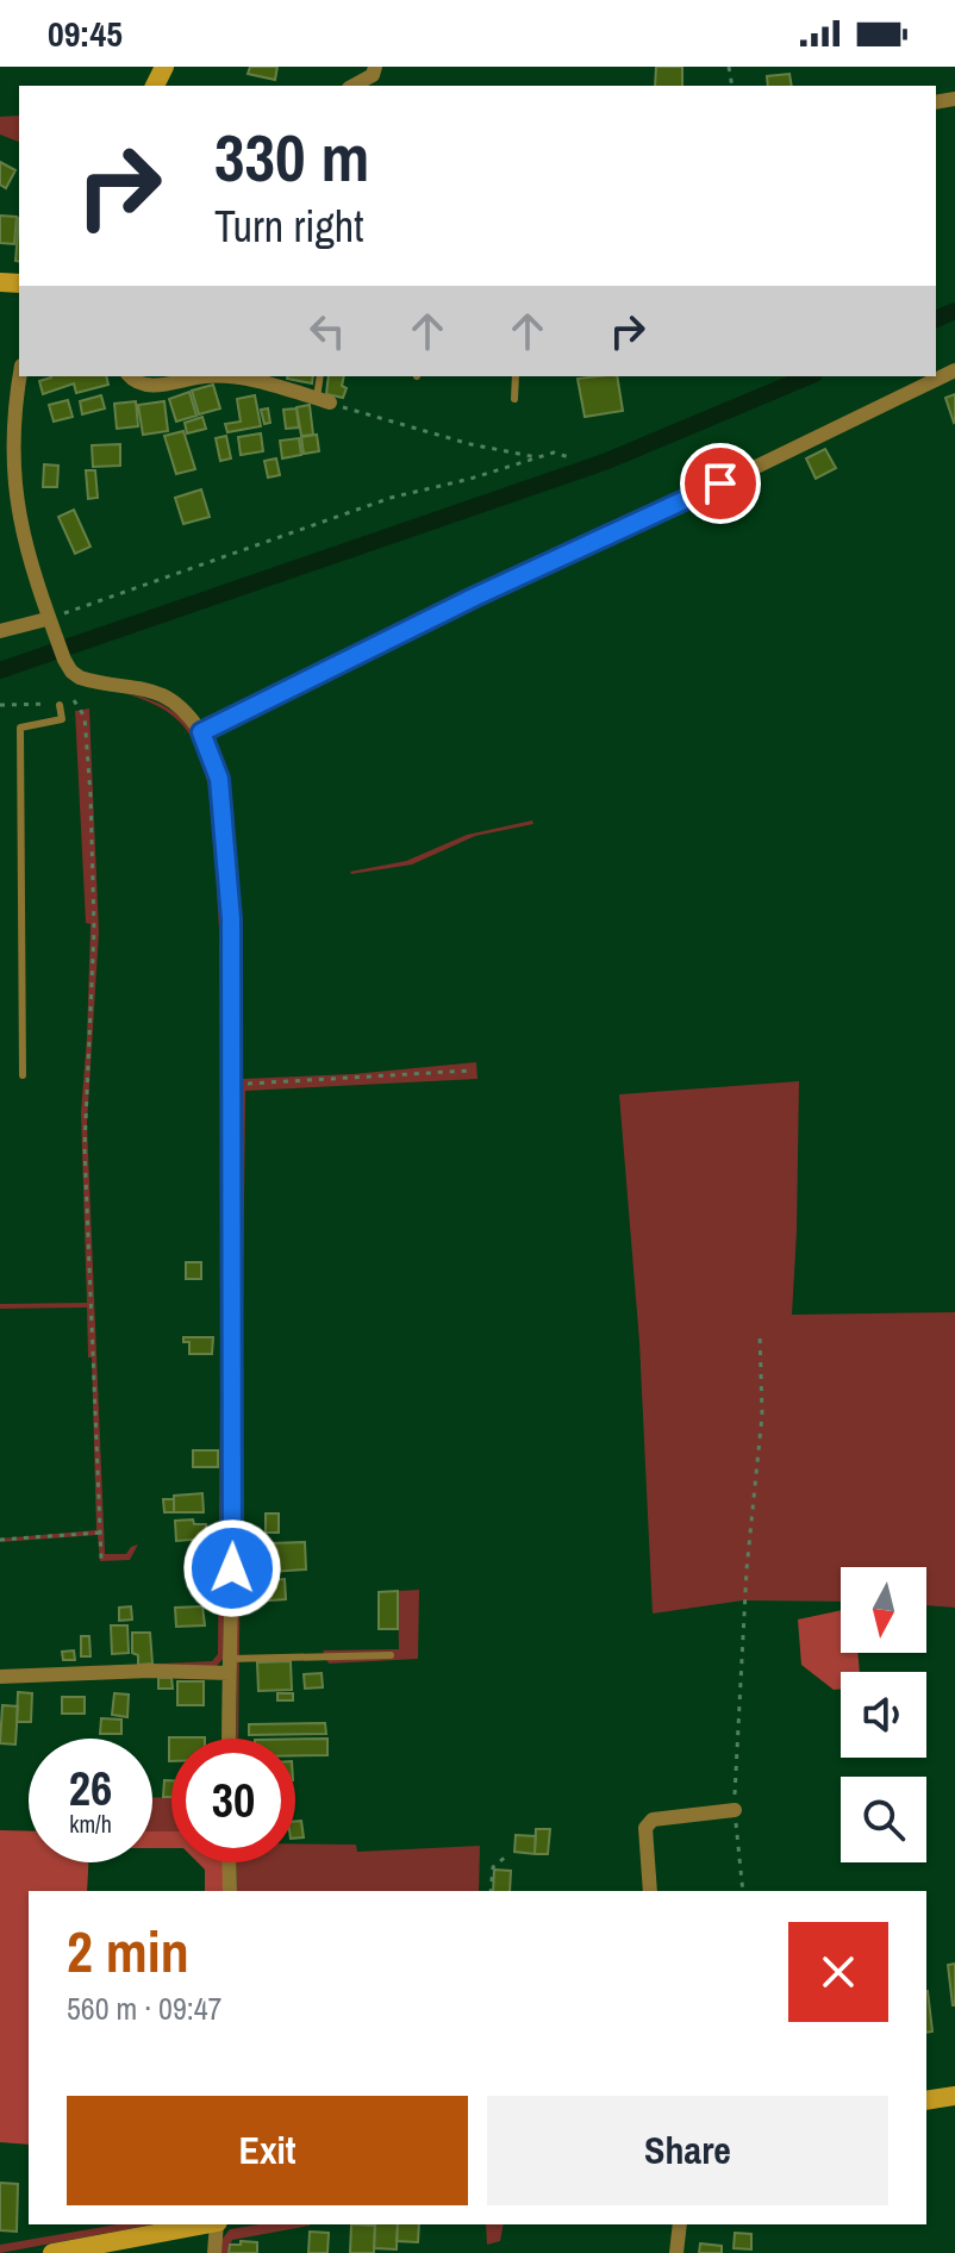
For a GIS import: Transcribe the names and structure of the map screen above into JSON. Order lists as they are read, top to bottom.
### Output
{
  "north": "bottom",
  "page": {
    "status": "09:45",
    "turn": ["330 m", "Turn right"],
    "speed": "26 km/h",
    "limit": "30",
    "heading": ["2 min", "560 m · 09:47"],
    "buttons": ["Exit", "Share"]
  }
}
